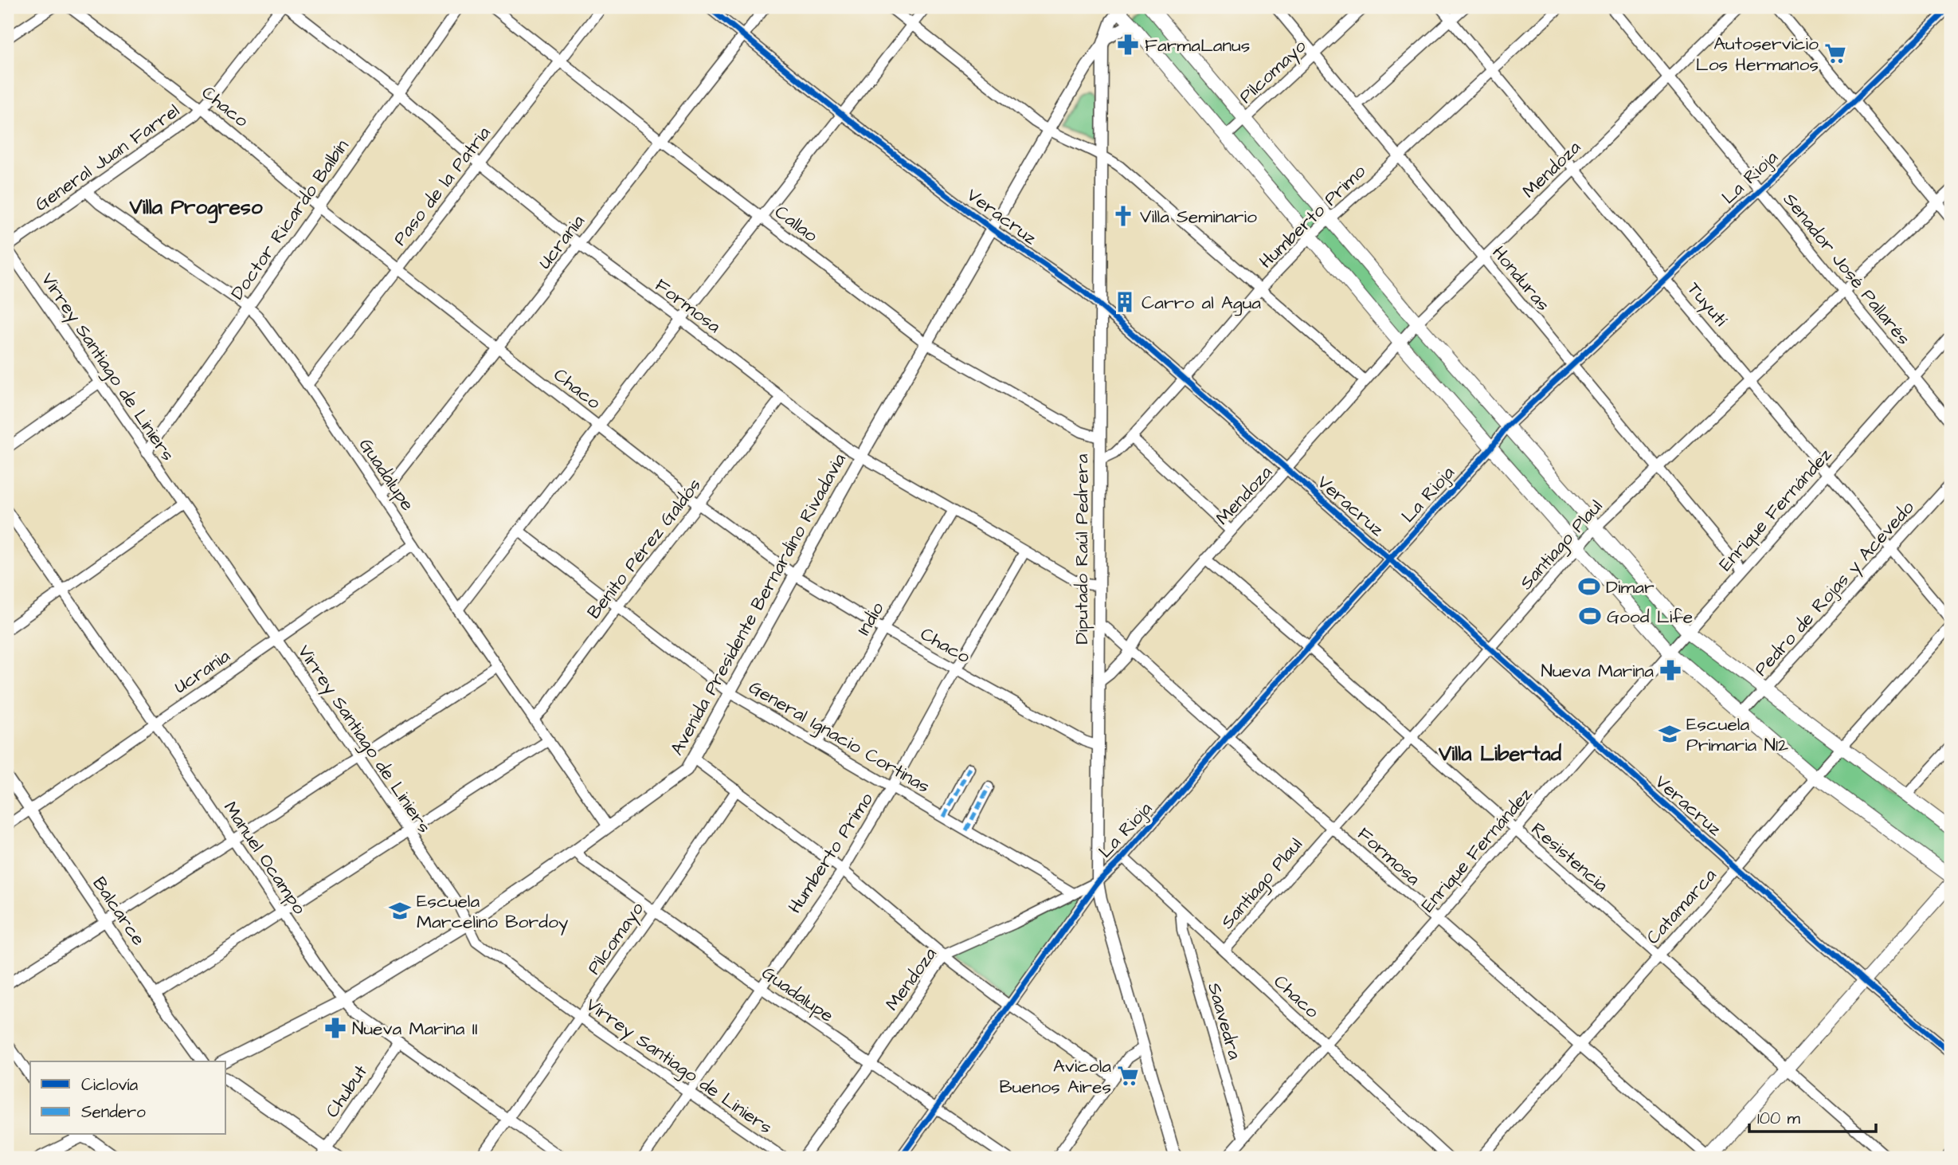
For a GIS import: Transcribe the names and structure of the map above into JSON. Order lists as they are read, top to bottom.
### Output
{
  "streets": {
    "main road": ["Avenida Presidente Bernardino Rivadavia"],
    "street": [
      "Pilcomayo",
      "Chaco",
      "General Juan Farrel",
      "Mendoza",
      "La Rioja",
      "Paso de la Patria",
      "Veracruz",
      "Humberto Primo",
      "Doctor Ricardo Balbín",
      "Callao",
      "Ucrania",
      "Senador José Pallarés",
      "Honduras",
      "Tuyutí",
      "Formosa",
      "Virrey Santiago de Liniers",
      "Guadalupe",
      "Enrique Fernández",
      "Santiago Plaul",
      "Benito Pérez Galdós",
      "Diputado Raúl Pedrera",
      "Pedro de Rojas y Acevedo",
      "Indio",
      "General Ignacio Cortinas",
      "Resistencia",
      "Manuel Ocampo",
      "Catamarca",
      "Balcarce",
      "Saavedra",
      "Chubut"
    ]
  },
  "crossings": [
    ["Pilcomayo", "Honduras"],
    ["Pilcomayo", "Virrey Santiago de Liniers"],
    ["Pilcomayo", "Guadalupe"],
    ["Pilcomayo", "Manuel Ocampo"],
    ["Chaco", "General Juan Farrel"],
    ["Chaco", "La Rioja"],
    ["Chaco", "Paso de la Patria"],
    ["Chaco", "Humberto Primo"],
    ["Chaco", "Doctor Ricardo Balbín"],
    ["Chaco", "Ucrania"],
    ["Chaco", "Enrique Fernández"],
    ["Chaco", "Santiago Plaul"],
    ["Chaco", "Benito Pérez Galdós"],
    ["Chaco", "Diputado Raúl Pedrera"],
    ["Chaco", "Avenida Presidente Bernardino Rivadavia"],
    ["Chaco", "Indio"],
    ["Chaco", "Saavedra"],
    ["General Juan Farrel", "Virrey Santiago de Liniers"],
    ["General Juan Farrel", "Guadalupe"],
    ["Mendoza", "La Rioja"],
    ["Mendoza", "Veracruz"],
    ["Mendoza", "Senador José Pallarés"],
    ["Mendoza", "Honduras"],
    ["Mendoza", "Tuyutí"],
    ["Mendoza", "Formosa"],
    ["Mendoza", "Guadalupe"],
    ["Mendoza", "Diputado Raúl Pedrera"],
    ["Mendoza", "General Ignacio Cortinas"],
    ["Mendoza", "Resistencia"],
    ["La Rioja", "Veracruz"],
    ["La Rioja", "Senador José Pallarés"],
    ["La Rioja", "Honduras"],
    ["La Rioja", "Tuyutí"],
    ["La Rioja", "Formosa"],
    ["La Rioja", "Guadalupe"],
    ["La Rioja", "Diputado Raúl Pedrera"],
    ["La Rioja", "Resistencia"],
    ["Paso de la Patria", "Callao"],
    ["Paso de la Patria", "Formosa"],
    ["Paso de la Patria", "Guadalupe"],
    ["Veracruz", "Humberto Primo"],
    ["Veracruz", "Ucrania"],
    ["Veracruz", "Enrique Fernández"],
    ["Veracruz", "Santiago Plaul"],
    ["Veracruz", "Diputado Raúl Pedrera"],
    ["Veracruz", "Avenida Presidente Bernardino Rivadavia"],
    ["Veracruz", "Catamarca"],
    ["Humberto Primo", "Honduras"],
    ["Humberto Primo", "Tuyutí"],
    ["Humberto Primo", "Formosa"],
    ["Humberto Primo", "Virrey Santiago de Liniers"],
    ["Humberto Primo", "Guadalupe"],
    ["Humberto Primo", "Diputado Raúl Pedrera"],
    ["Humberto Primo", "General Ignacio Cortinas"],
    ["Doctor Ricardo Balbín", "Formosa"],
    ["Doctor Ricardo Balbín", "Virrey Santiago de Liniers"],
    ["Doctor Ricardo Balbín", "Guadalupe"],
    ["Callao", "Ucrania"],
    ["Callao", "Diputado Raúl Pedrera"],
    ["Callao", "Avenida Presidente Bernardino Rivadavia"],
    ["Ucrania", "Formosa"],
    ["Ucrania", "Virrey Santiago de Liniers"],
    ["Ucrania", "Guadalupe"],
    ["Ucrania", "Manuel Ocampo"],
    ["Ucrania", "Balcarce"],
    ["Senador José Pallarés", "Enrique Fernández"],
    ["Senador José Pallarés", "Santiago Plaul"],
    ["Honduras", "Enrique Fernández"],
    ["Honduras", "Santiago Plaul"],
    ["Tuyutí", "Enrique Fernández"],
    ["Tuyutí", "Santiago Plaul"],
    ["Tuyutí", "Pedro de Rojas y Acevedo"],
    ["Formosa", "Enrique Fernández"],
    ["Formosa", "Santiago Plaul"],
    ["Formosa", "Benito Pérez Galdós"],
    ["Formosa", "Diputado Raúl Pedrera"],
    ["Formosa", "Avenida Presidente Bernardino Rivadavia"],
    ["Formosa", "Indio"],
    ["Formosa", "Catamarca"],
    ["Virrey Santiago de Liniers", "Avenida Presidente Bernardino Rivadavia"],
    ["Guadalupe", "Benito Pérez Galdós"],
    ["Guadalupe", "Avenida Presidente Bernardino Rivadavia"],
    ["Enrique Fernández", "Resistencia"],
    ["Enrique Fernández", "Saavedra"],
    ["Santiago Plaul", "Resistencia"],
    ["Benito Pérez Galdós", "General Ignacio Cortinas"],
    ["Diputado Raúl Pedrera", "Avenida Presidente Bernardino Rivadavia"],
    ["Avenida Presidente Bernardino Rivadavia", "General Ignacio Cortinas"],
    ["Avenida Presidente Bernardino Rivadavia", "Manuel Ocampo"],
    ["Indio", "General Ignacio Cortinas"],
    ["Resistencia", "Catamarca"],
    ["Manuel Ocampo", "Chubut"]
  ],
  "districts": ["Villa Progreso", "Villa Libertad"],
  "places": {
    "pharmacy": ["FarmaLanus", "Nueva Marina", "Nueva Marina II"],
    "supermarket": ["Autoservicio Los Hermanos", "Avicola Buenos Aires"],
    "church": ["Villa Seminario"],
    "building": ["Carro al Agua"],
    "sports": ["Dimar", "Good Life"],
    "school or university": ["Escuela Primaria N12", "Escuela Marcelino Bordoy"]
  },
  "legend": ["Ciclovía", "Sendero"],
  "scale_bar": "100 m"
}
